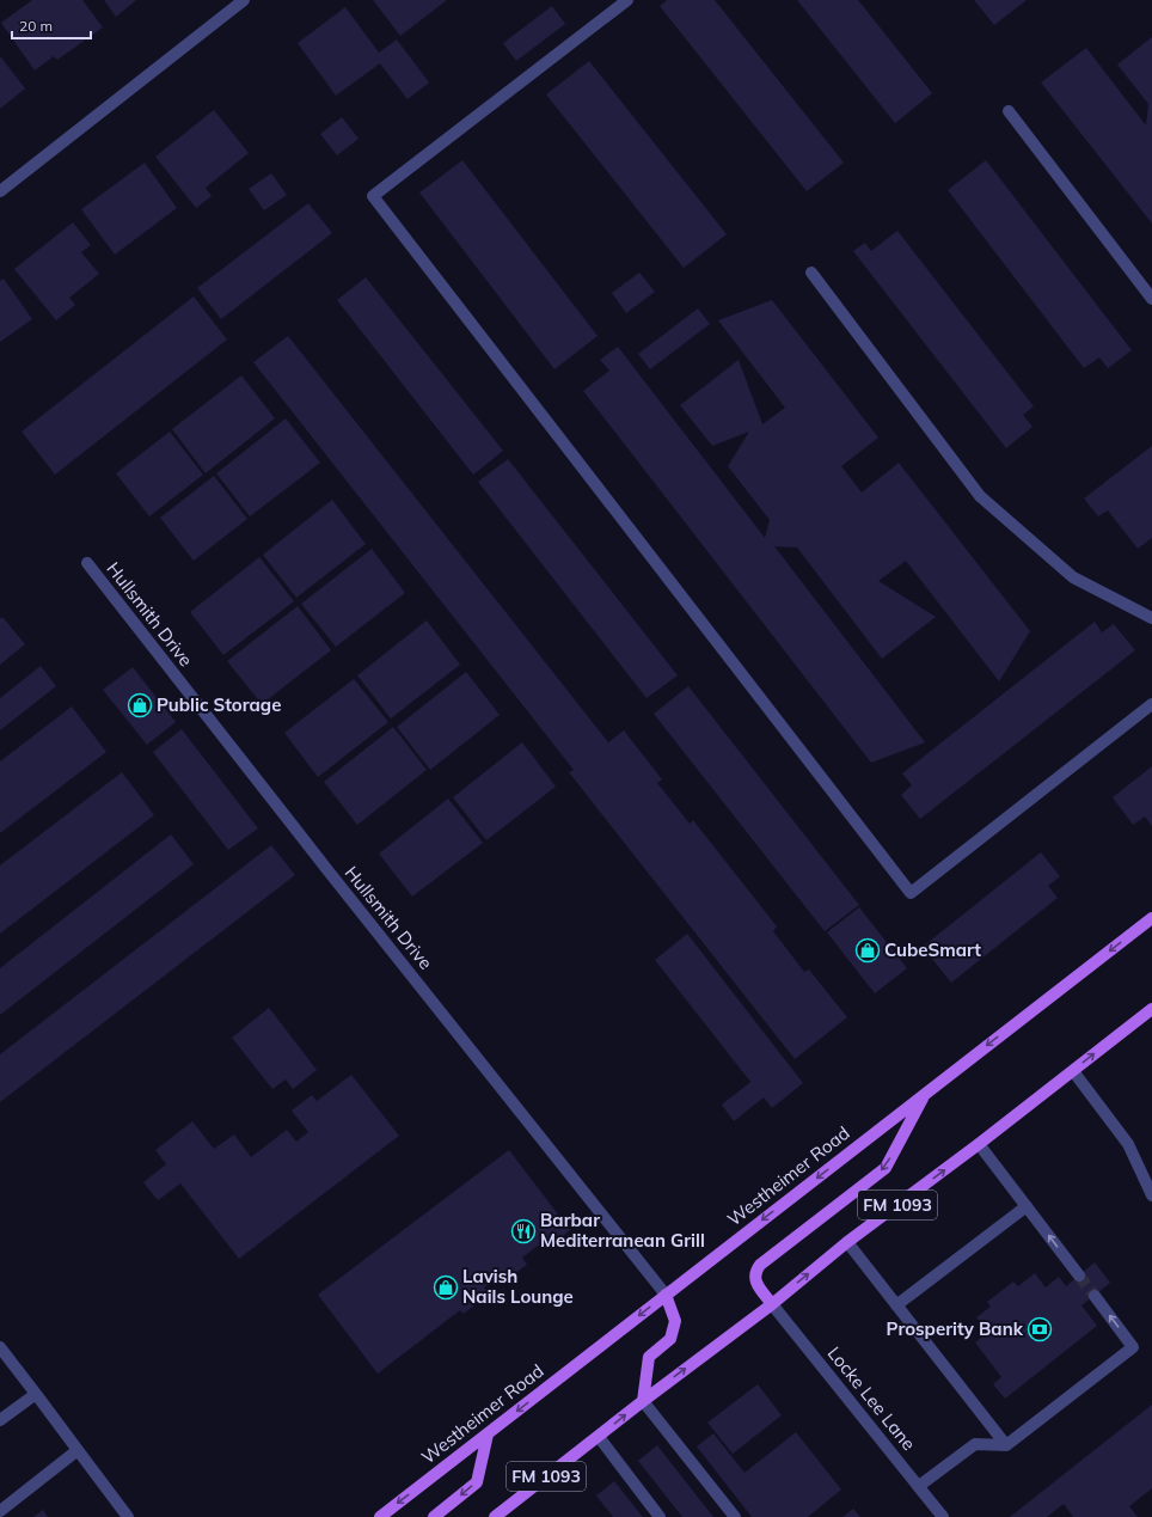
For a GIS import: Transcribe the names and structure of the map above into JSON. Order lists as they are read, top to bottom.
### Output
{
  "streets": {
    "main road": ["Westheimer Road", "FM 1093"],
    "street": ["Hullsmith Drive", "Locke Lee Lane"]
  },
  "crossings": [
    ["Hullsmith Drive", "Westheimer Road"],
    ["FM 1093", "Locke Lee Lane"]
  ],
  "places": {
    "shop": ["Public Storage", "CubeSmart", "Lavish Nails Lounge"],
    "restaurant": ["Barbar Mediterranean Grill"],
    "bank": ["Prosperity Bank"]
  },
  "scale_bar": "20 m"
}
